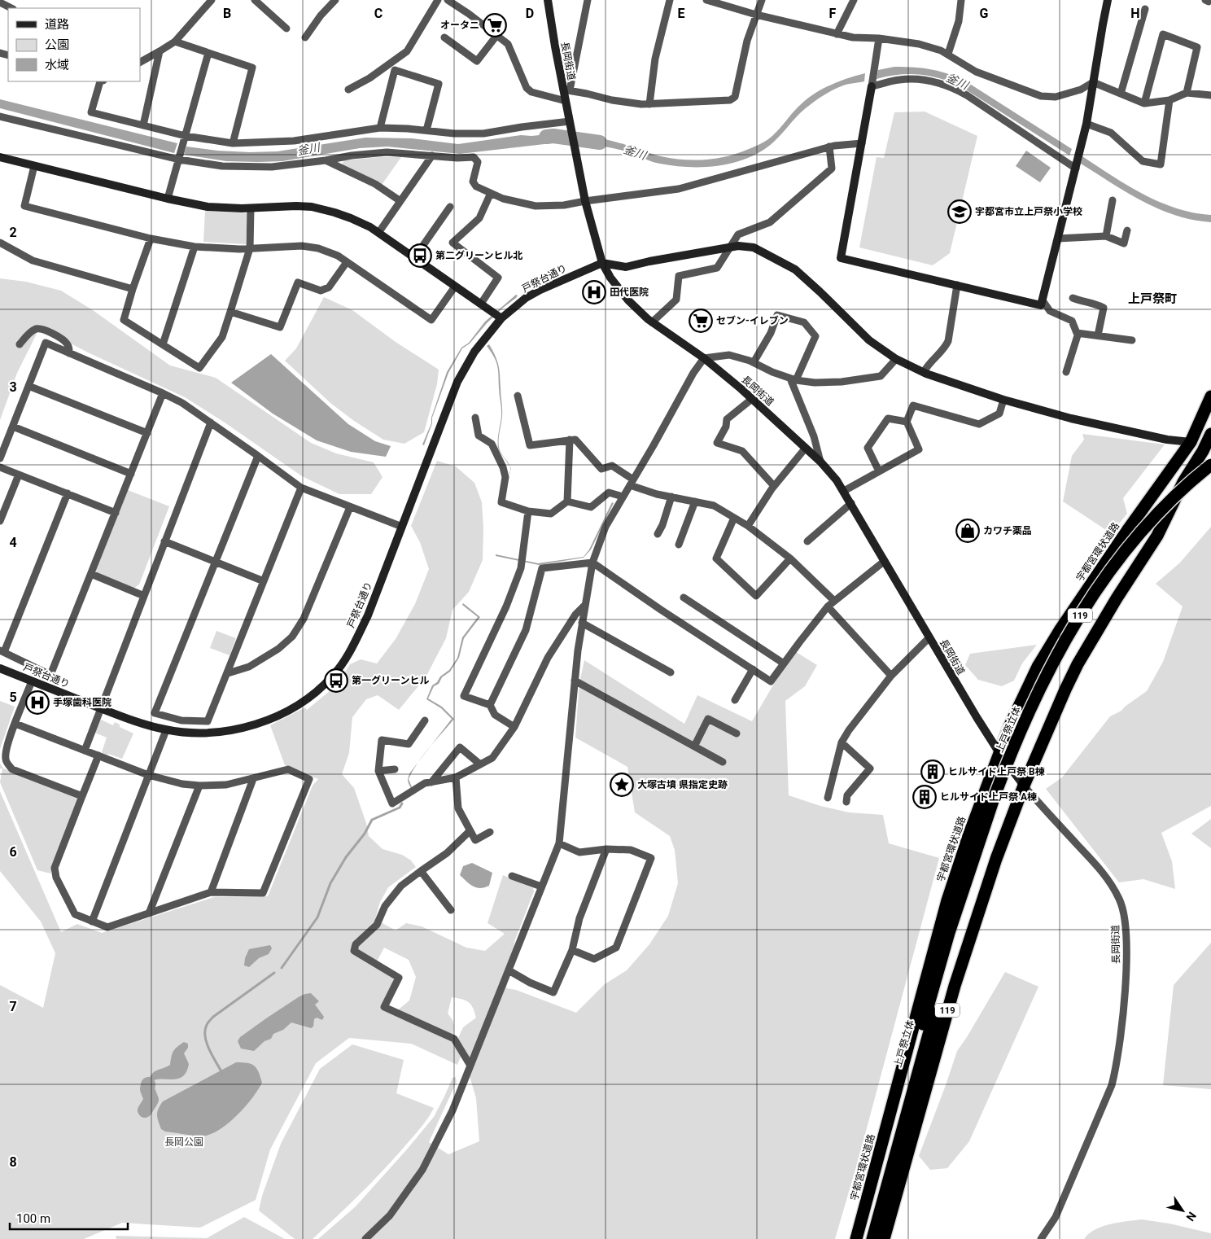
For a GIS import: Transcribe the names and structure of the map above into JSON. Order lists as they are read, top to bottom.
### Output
{
  "streets": {
    "highway": ["宇都宮環状道路", "119", "上戸祭立体"],
    "street": ["長岡街道", "戸祭台通り"]
  },
  "crossings": [
    ["長岡街道", "戸祭台通り"],
    ["長岡街道", "宇都宮環状道路"],
    ["長岡街道", "119"],
    ["宇都宮環状道路", "119"]
  ],
  "districts": ["上戸祭町"],
  "water": ["釜川"],
  "parks": ["長岡公園"],
  "places": {
    "supermarket": ["オータニ", "セブン-イレブン"],
    "school or university": ["宇都宮市立上戸祭小学校"],
    "bus stop": ["第二グリーンヒル北", "第一グリーンヒル"],
    "hospital": ["田代医院", "手塚歯科医院"],
    "shop": ["カワチ薬品"],
    "building": ["ヒルサイド上戸祭 B棟", "ヒルサイド上戸祭 A棟"],
    "place": ["大塚古墳 県指定史跡"]
  },
  "legend": ["道路", "公園", "水域"],
  "scale_bar": "100 m",
  "north": "bottom right",
  "grid": {
    "columns": [
      "B",
      "C",
      "D",
      "E",
      "F",
      "G",
      "H"
    ],
    "rows": [
      "2",
      "3",
      "4",
      "5",
      "6",
      "7",
      "8"
    ]
  }
}
